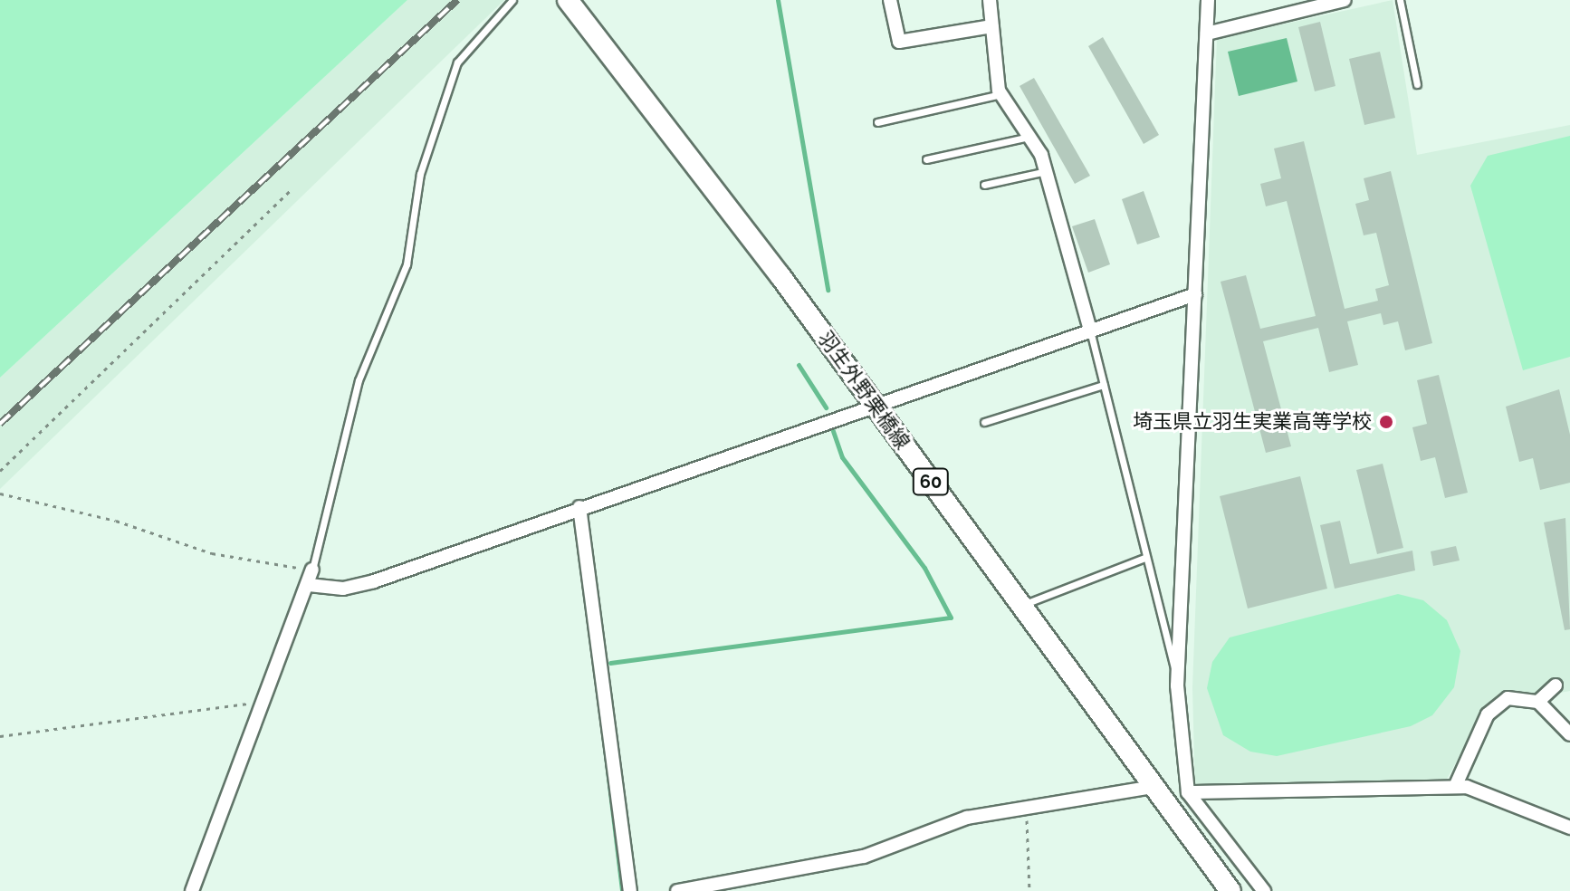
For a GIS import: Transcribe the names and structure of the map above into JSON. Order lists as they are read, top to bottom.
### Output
{
  "streets": {
    "main road": ["羽生外野栗橋線", "60"]
  },
  "places": ["埼玉県立羽生実業高等学校"]
}
